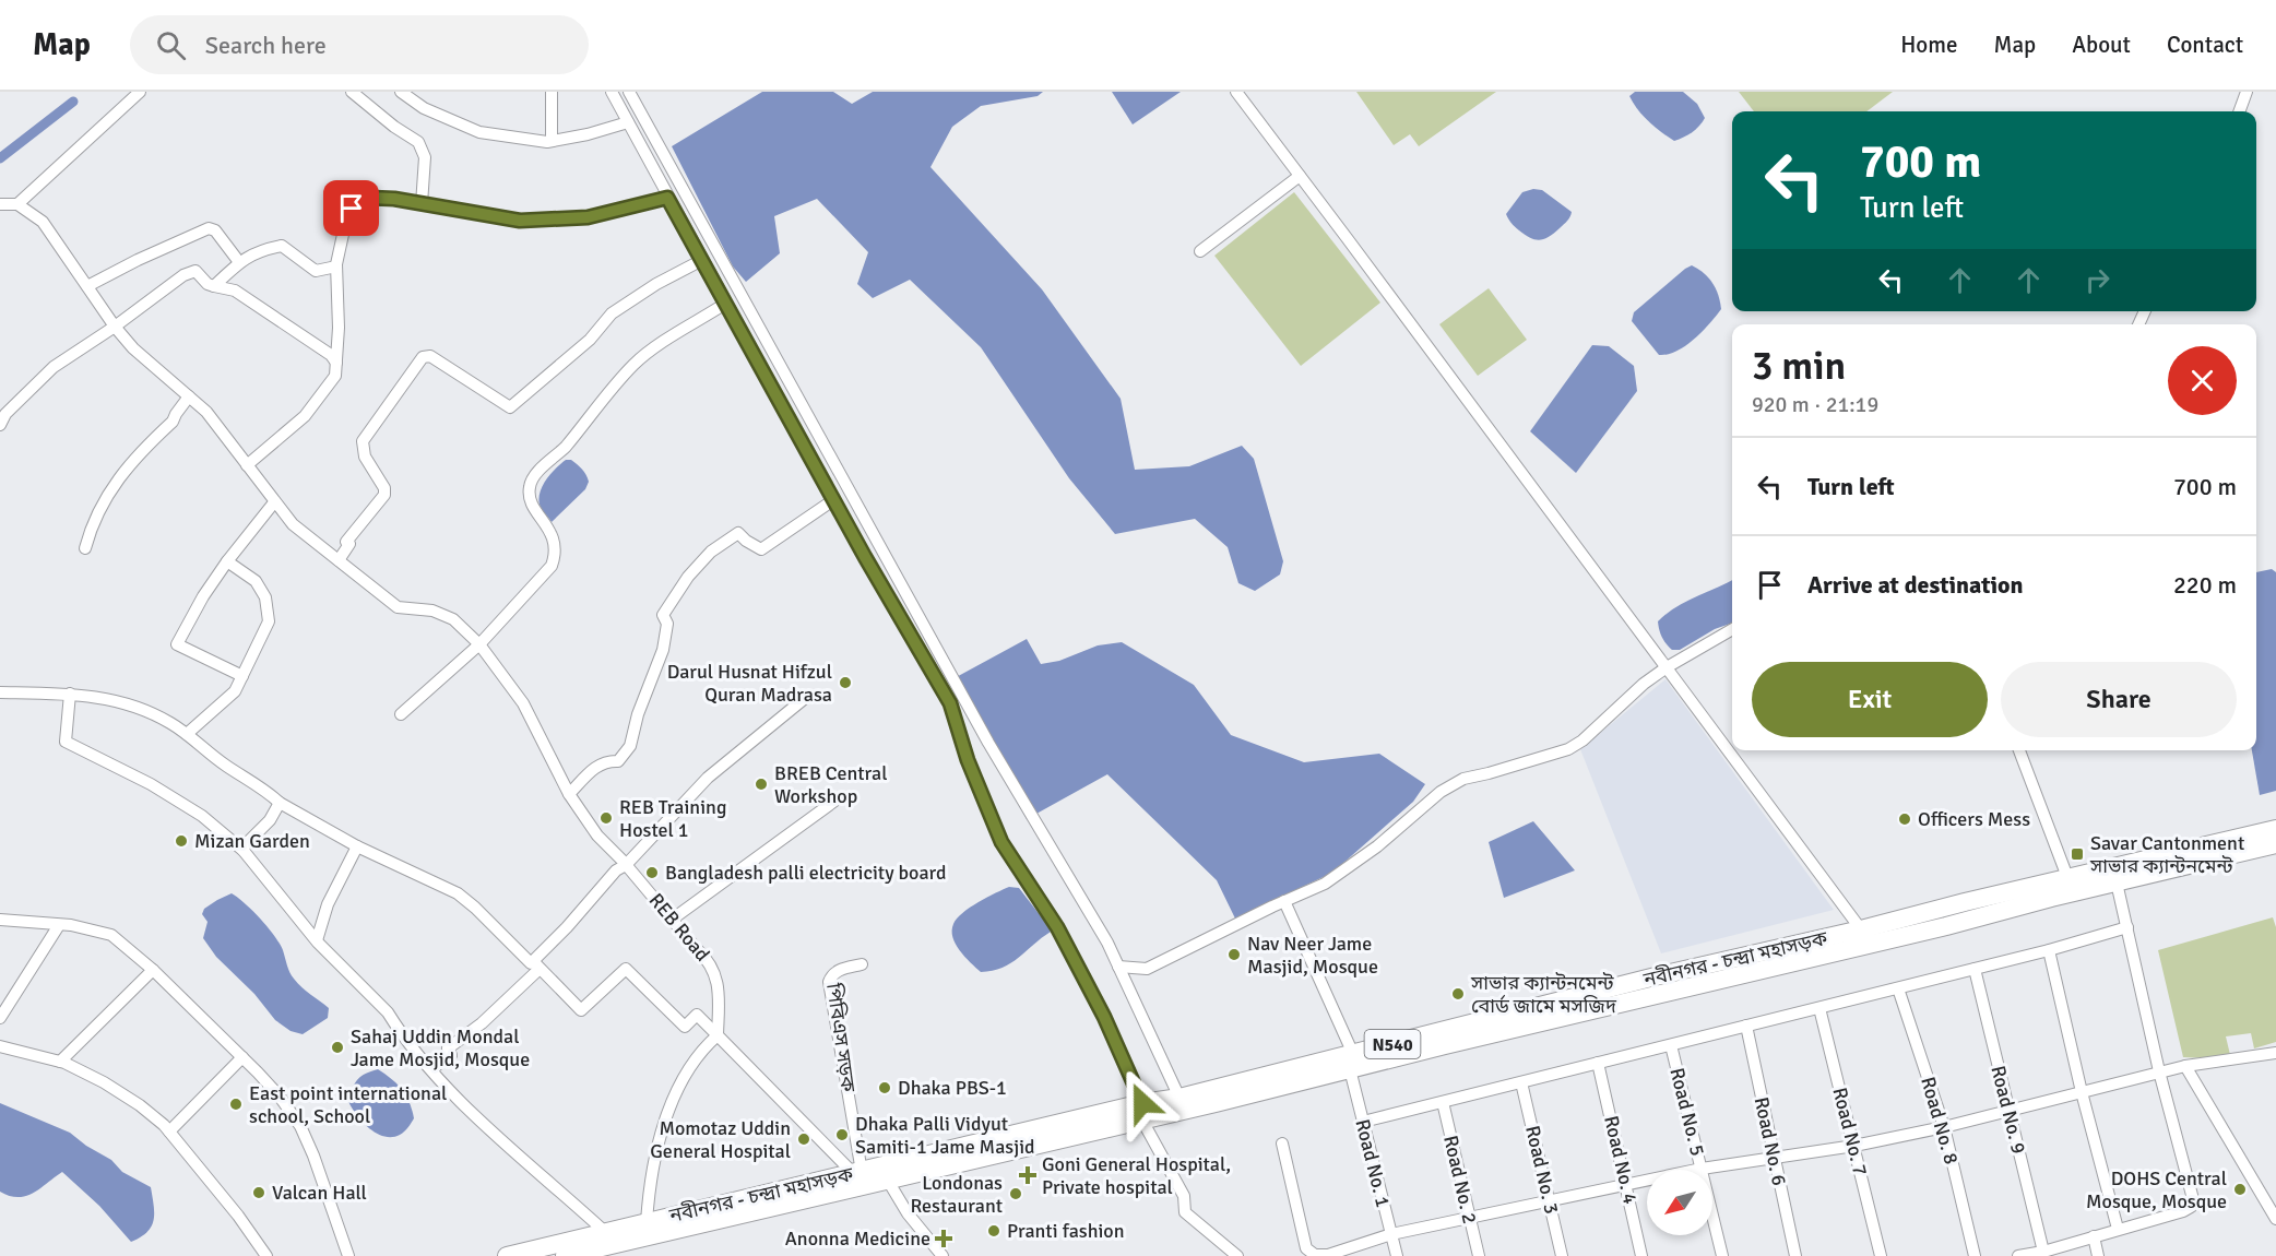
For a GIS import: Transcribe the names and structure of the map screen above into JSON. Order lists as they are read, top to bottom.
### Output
{
  "streets": {
    "highway": ["নবীনগর - চন্দ্রা মহাসড়ক", "N540"],
    "street": [
      "REB Road",
      "পিবিএস সড়ক",
      "Road No. 9",
      "Road No. 5",
      "Road No. 8",
      "Road No. 7",
      "Road No. 6",
      "Road No. 4",
      "Road No. 1",
      "Road No. 3",
      "Road No. 2"
    ]
  },
  "crossings": [
    ["নবীনগর - চন্দ্রা মহাসড়ক", "পিবিএস সড়ক"],
    ["নবীনগর - চন্দ্রা মহাসড়ক", "Road No. 1"]
  ],
  "places": {
    "other": [
      "Darul Husnat Hifzul Quran Madrasa",
      "BREB Central Workshop",
      "REB Training Hostel 1",
      "Officers Mess",
      "Mizan Garden",
      "Bangladesh palli electricity board",
      "Nav Neer Jame Masjid, Mosque",
      "সাভার ক্যান্টনমেন্ট বোর্ড জামে মসজিদ",
      "Sahaj Uddin Mondal Jame Mosjid, Mosque",
      "Dhaka PBS-1",
      "East point international school, School",
      "Dhaka Palli Vidyut Samiti-1 Jame Masjid",
      "Momotaz Uddin General Hospital",
      "DOHS Central Mosque, Mosque",
      "Valcan Hall",
      "Londonas Restaurant",
      "Pranti fashion"
    ],
    "transit": ["Savar Cantonment সাভার ক্যান্টনমেন্ট"],
    "health": ["Goni General Hospital, Private hospital", "Anonna Medicine"]
  },
  "north": "bottom left",
  "page": {
    "header": "Map",
    "search": "Search here",
    "nav": [
      "Home",
      "Map",
      "About",
      "Contact"
    ],
    "turn": ["700 m", "Turn left"],
    "heading": ["3 min", "920 m · 21:19"],
    "list": [
      {
        "name": "Turn left",
        "value": "700 m"
      },
      {
        "name": "Arrive at destination",
        "value": "220 m"
      }
    ],
    "buttons": ["Exit", "Share"]
  }
}
